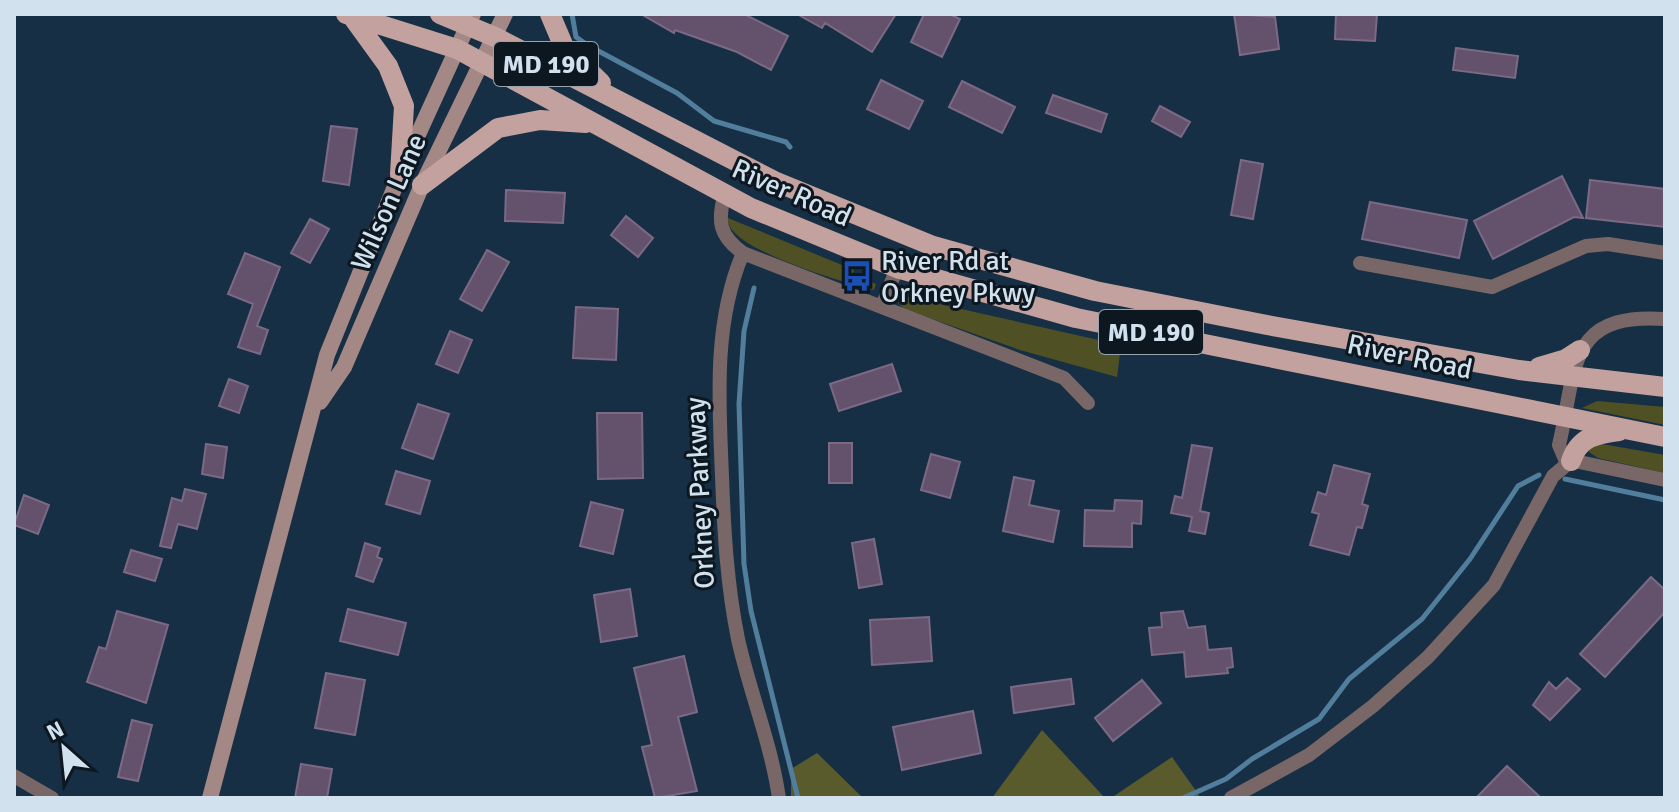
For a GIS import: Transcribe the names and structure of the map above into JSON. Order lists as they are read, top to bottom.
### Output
{
  "streets": {
    "main road": ["MD 190", "River Road", "Wilson Lane"],
    "street": ["Orkney Parkway"]
  },
  "crossings": [
    ["River Road", "Wilson Lane"]
  ],
  "places": {
    "bus stop": ["River Rd at Orkney Pkwy"]
  },
  "north": "top left"
}
